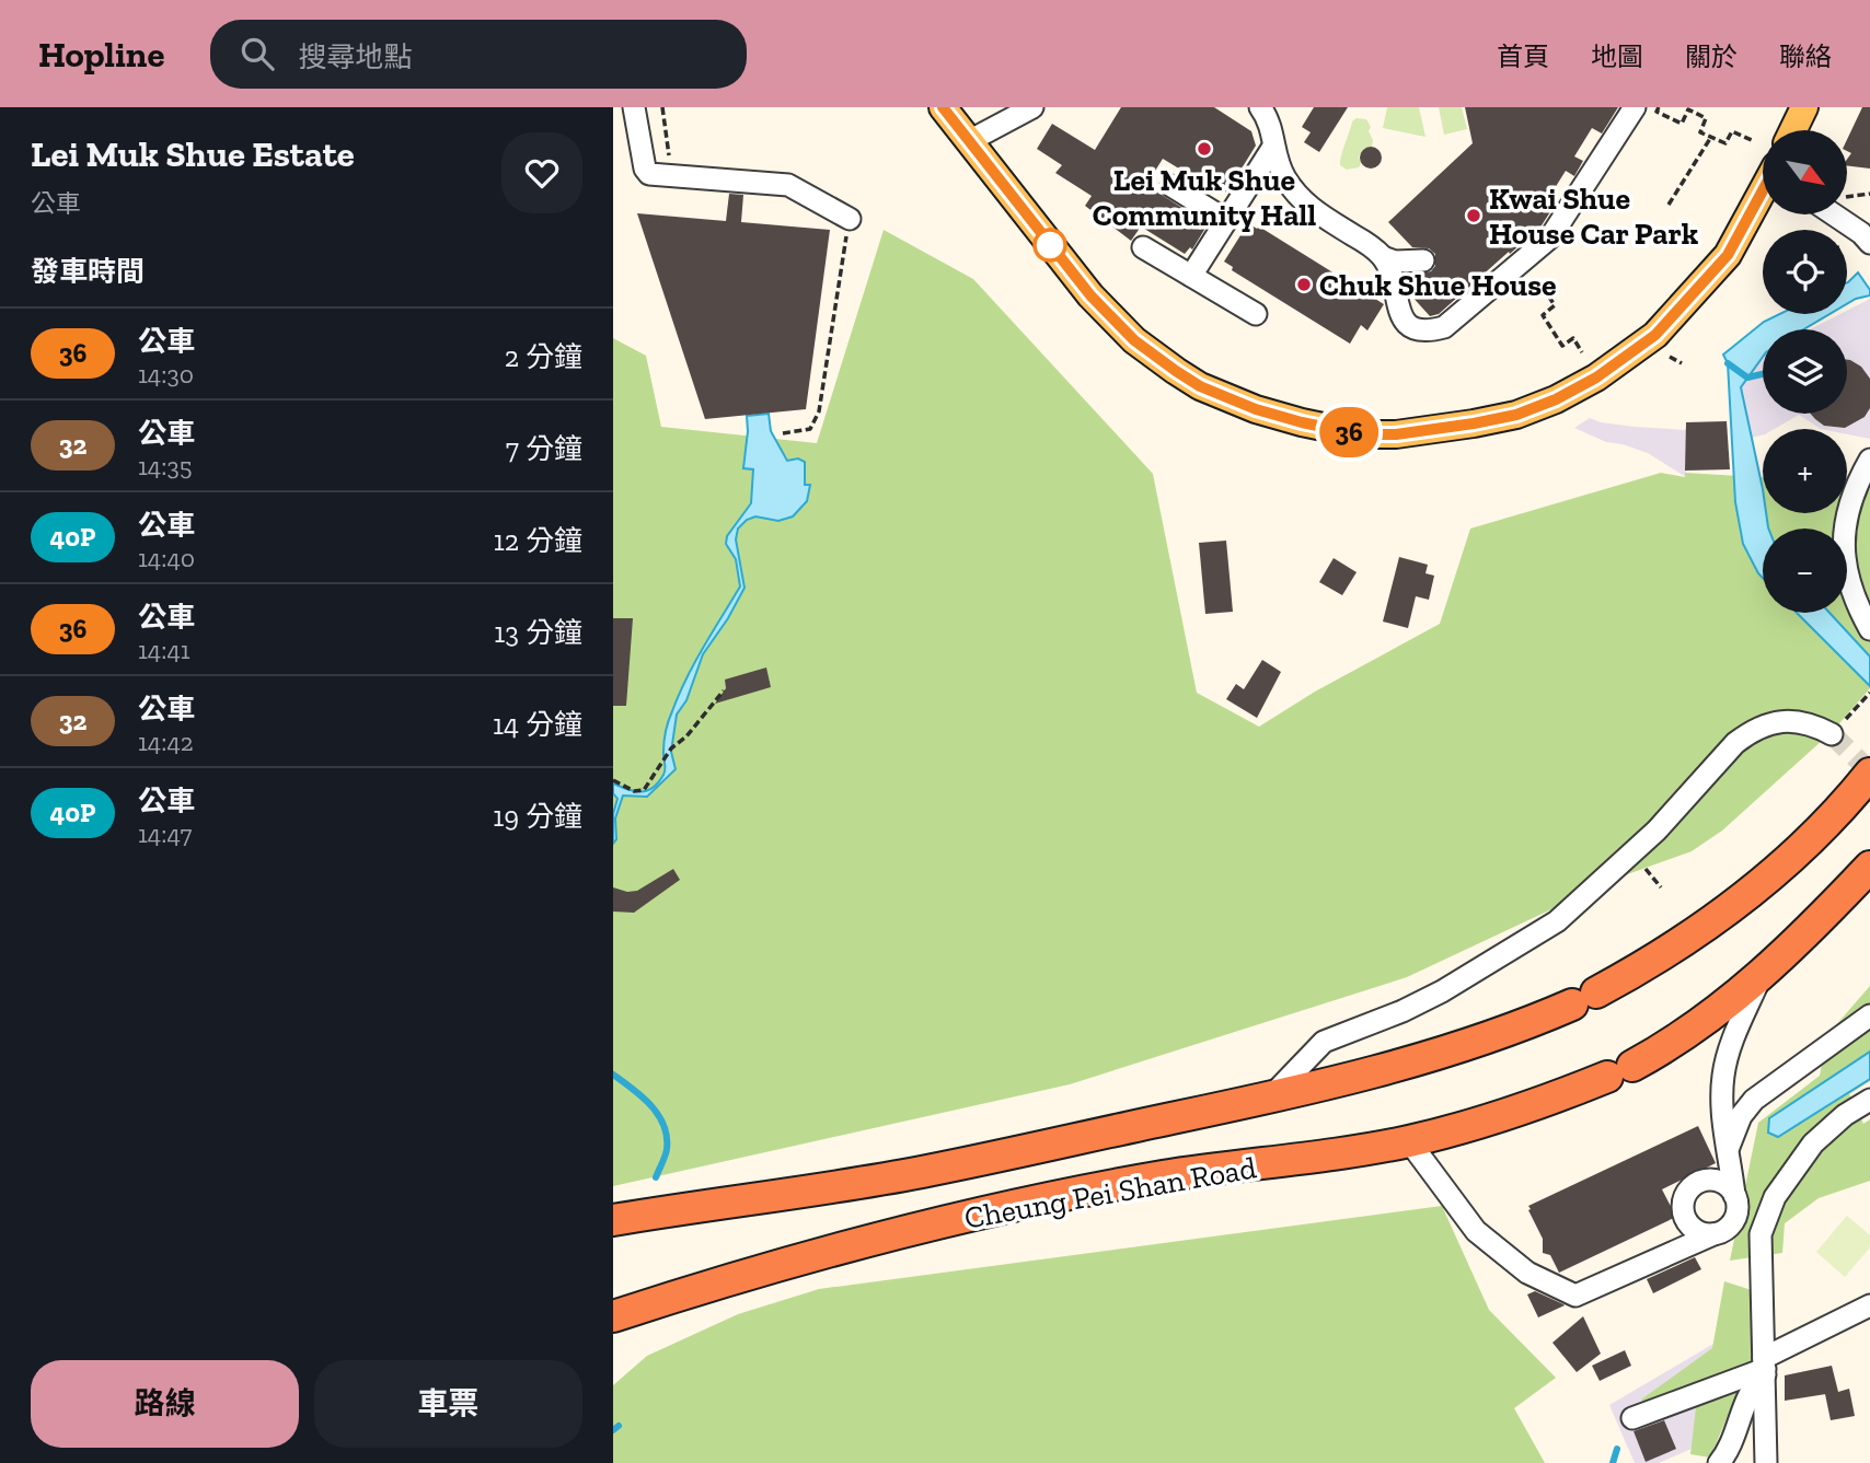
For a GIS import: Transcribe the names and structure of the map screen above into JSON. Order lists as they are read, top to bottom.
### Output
{
  "streets": {
    "highway": ["Cheung Pei Shan Road"]
  },
  "places": ["Lei Muk Shue Community Hall", "Kwai Shue House Car Park", "Chuk Shue House"],
  "lines": ["bus line 36"],
  "north": "bottom right",
  "page": {
    "header": "Hopline",
    "search": "搜尋地點",
    "nav": [
      "首頁",
      "地圖",
      "關於",
      "聯絡"
    ],
    "heading": [
      ["Lei Muk Shue Estate", "公車"],
      "發車時間"
    ],
    "on_map": "36",
    "map_buttons": ["+", "−"],
    "list": [
      {
        "mark": "36",
        "name": "公車",
        "note": "14:30",
        "value": "2 分鐘"
      },
      {
        "mark": "32",
        "name": "公車",
        "note": "14:35",
        "value": "7 分鐘"
      },
      {
        "mark": "40P",
        "name": "公車",
        "note": "14:40",
        "value": "12 分鐘"
      },
      {
        "mark": "36",
        "name": "公車",
        "note": "14:41",
        "value": "13 分鐘"
      },
      {
        "mark": "32",
        "name": "公車",
        "note": "14:42",
        "value": "14 分鐘"
      },
      {
        "mark": "40P",
        "name": "公車",
        "note": "14:47",
        "value": "19 分鐘"
      }
    ],
    "buttons": ["路線", "車票"]
  }
}
